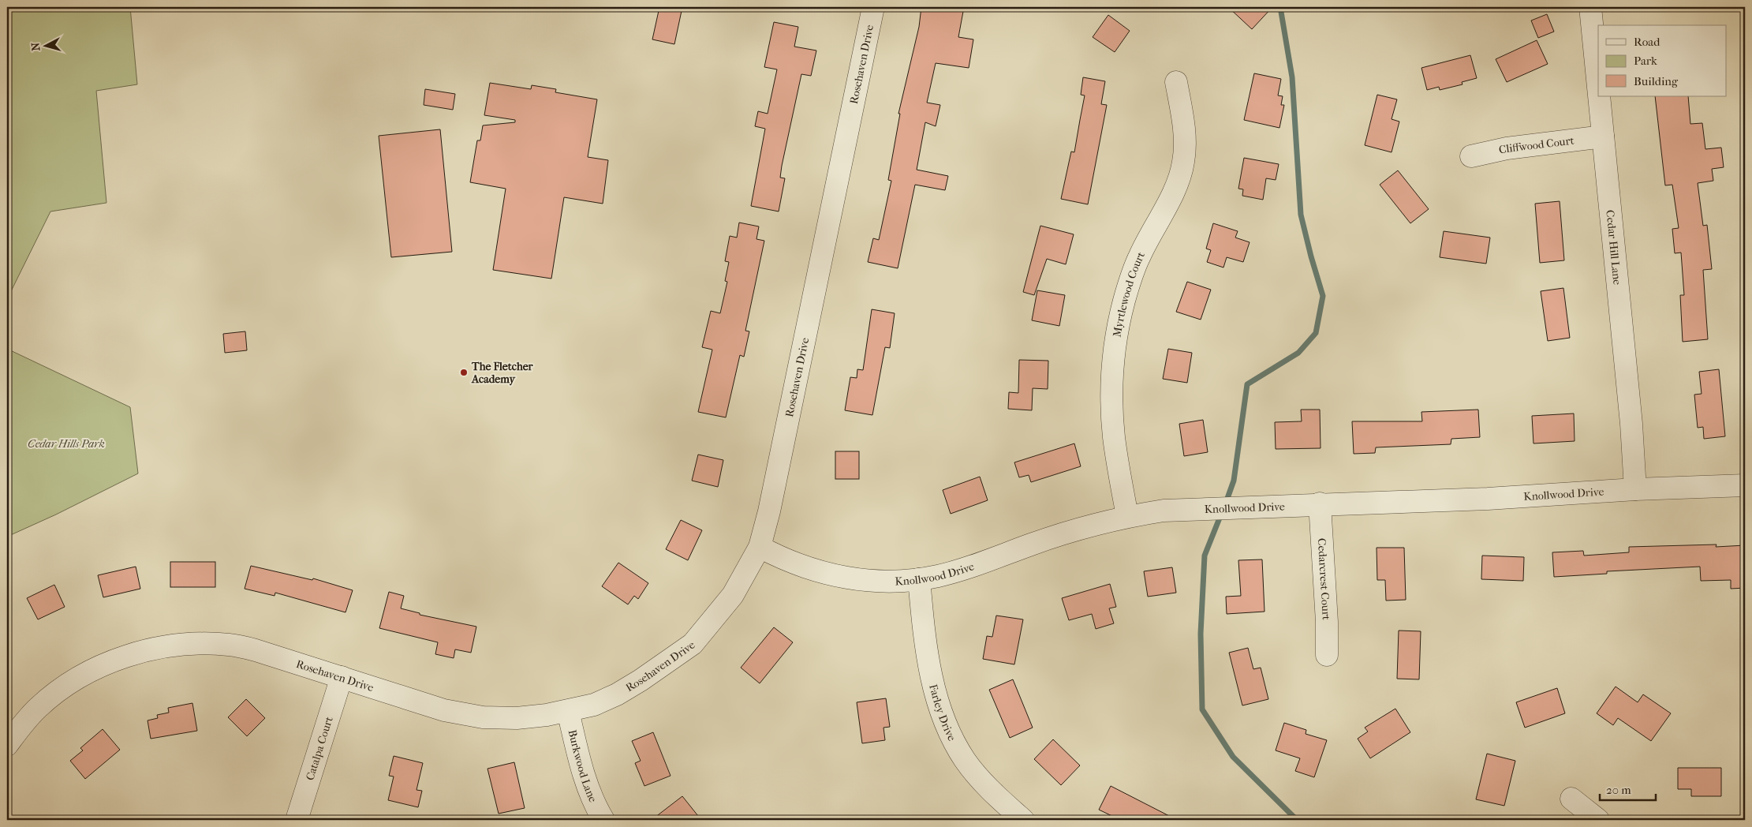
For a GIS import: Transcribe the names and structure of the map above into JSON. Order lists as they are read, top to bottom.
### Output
{
  "streets": {
    "street": [
      "Rosehaven Drive",
      "Cliffwood Court",
      "Cedar Hill Lane",
      "Myrtlewood Court",
      "Knollwood Drive",
      "Cedarcrest Court",
      "Farley Drive",
      "Catalpa Court",
      "Burkwood Lane"
    ]
  },
  "crossings": [
    ["Rosehaven Drive", "Knollwood Drive"],
    ["Rosehaven Drive", "Catalpa Court"],
    ["Rosehaven Drive", "Burkwood Lane"],
    ["Cliffwood Court", "Cedar Hill Lane"],
    ["Cedar Hill Lane", "Knollwood Drive"],
    ["Myrtlewood Court", "Knollwood Drive"],
    ["Knollwood Drive", "Cedarcrest Court"],
    ["Knollwood Drive", "Farley Drive"]
  ],
  "parks": ["Cedar Hills Park"],
  "places": ["The Fletcher Academy"],
  "legend": ["Road", "Park", "Building"],
  "scale_bar": "20 m",
  "north": "left"
}
